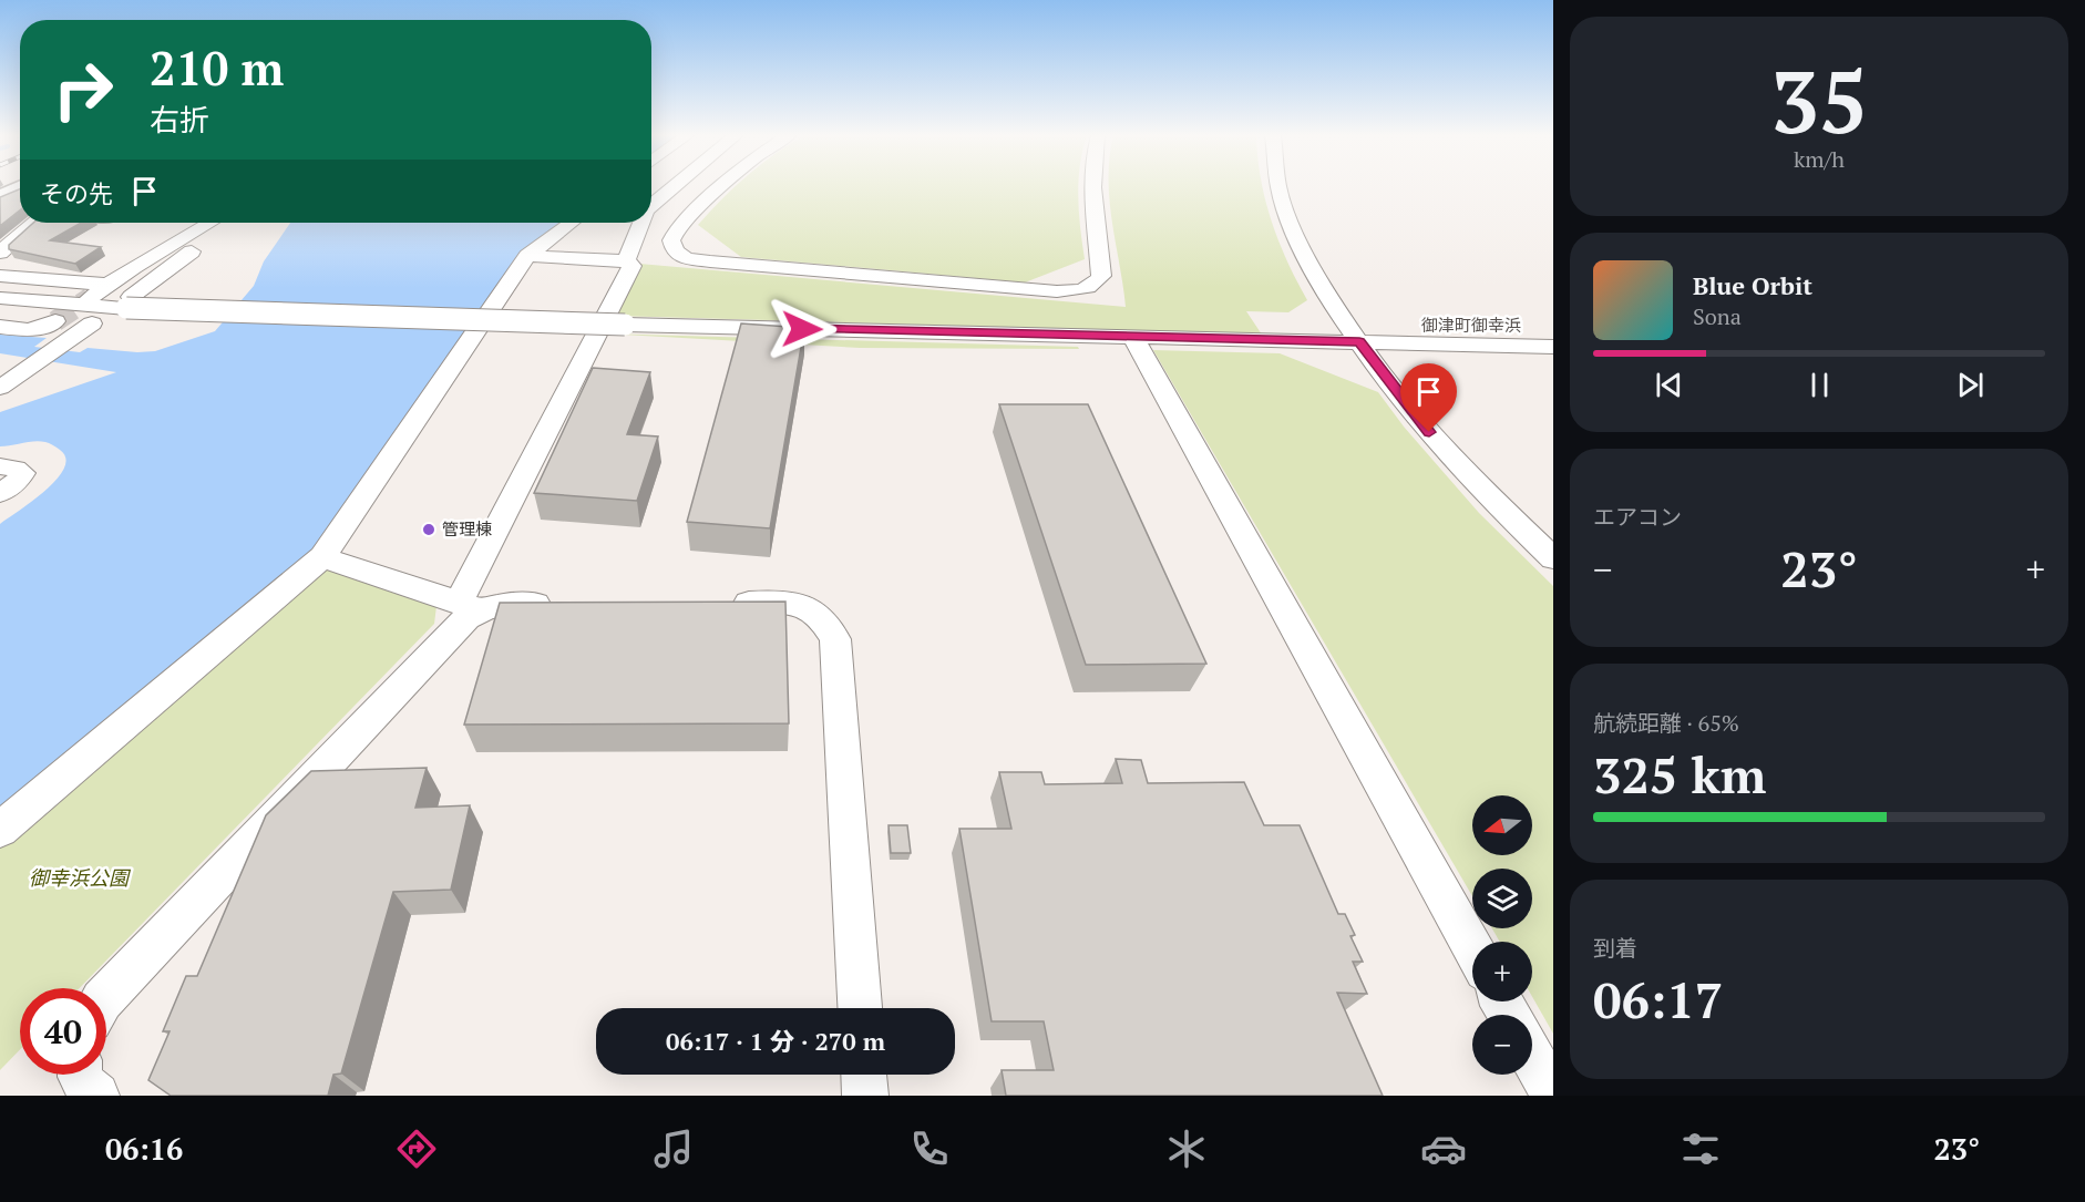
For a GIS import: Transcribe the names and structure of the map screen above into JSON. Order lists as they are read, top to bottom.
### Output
{
  "districts": ["御津町御幸浜"],
  "parks": ["御幸浜公園"],
  "places": ["管理棟"],
  "north": "left",
  "page": {
    "tile": [
      ["35", "km/h"],
      "エアコン",
      ["航続距離 · 65%", "325 km"],
      ["到着", "06:17"]
    ],
    "turn": ["210 m", "右折"],
    "then": "その先",
    "song": ["Blue Orbit", "Sona"],
    "heat": ["−", "23°", "+"],
    "map_buttons": ["+", "−"],
    "limit": "40",
    "trip": "06:17 · 1 分 · 270 m",
    "tabs": ["06:16", "23°"]
  }
}
